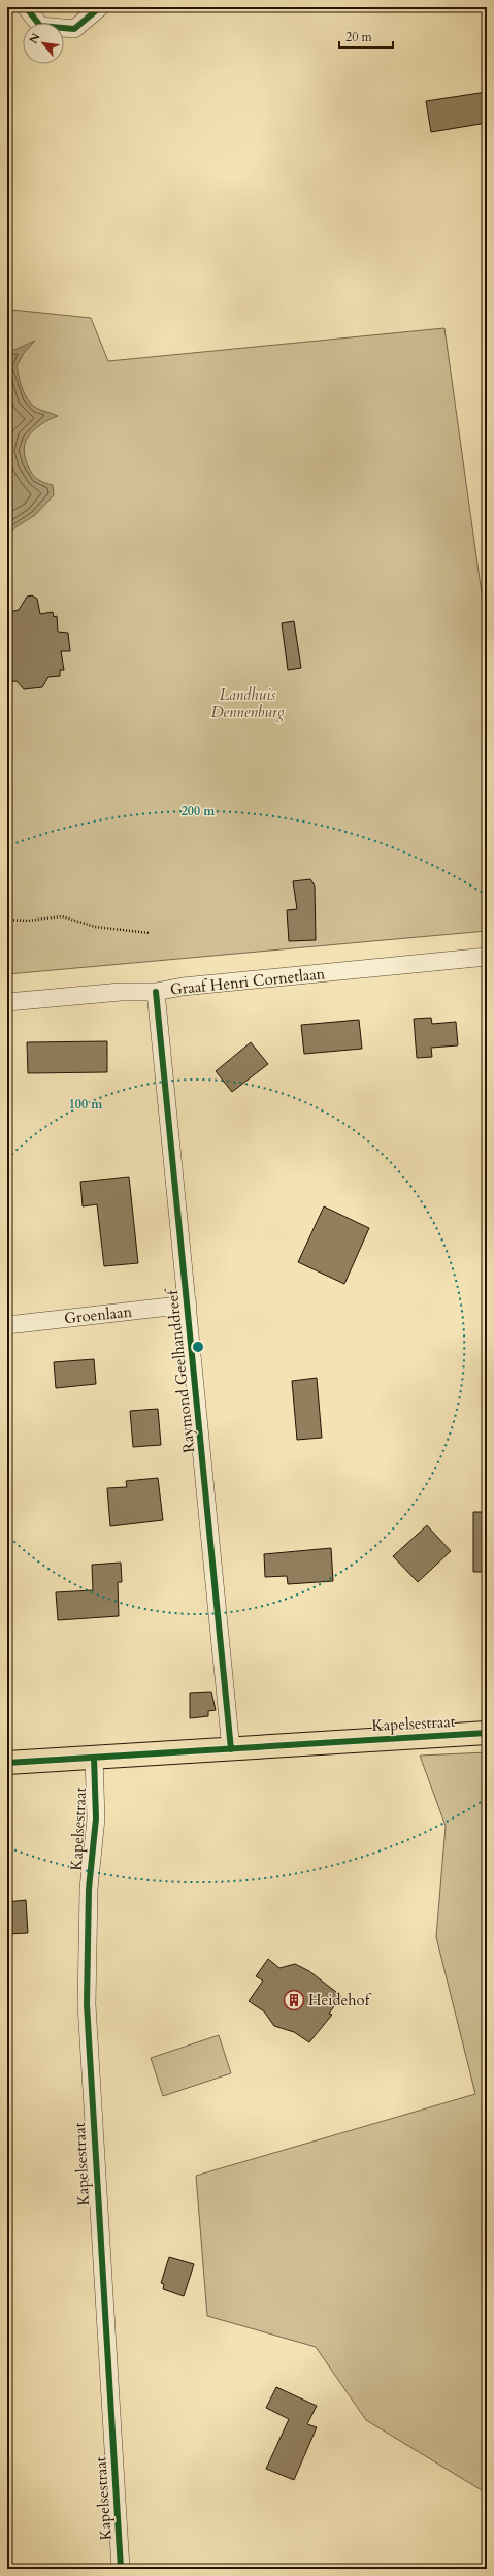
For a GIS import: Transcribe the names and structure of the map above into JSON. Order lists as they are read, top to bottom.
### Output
{
  "streets": {
    "main road": ["Kapelsestraat"],
    "street": ["Graaf Henri Cornetlaan", "Groenlaan", "Raymond Geelhanddreef"]
  },
  "crossings": [
    ["Graaf Henri Cornetlaan", "Raymond Geelhanddreef"],
    ["Groenlaan", "Raymond Geelhanddreef"],
    ["Raymond Geelhanddreef", "Kapelsestraat"]
  ],
  "parks": ["Landhuis Dennenburg"],
  "places": {
    "building": ["Heidehof"]
  },
  "scale_bar": "20 m",
  "north": "top left",
  "rings": ["200 m", "100 m"]
}
